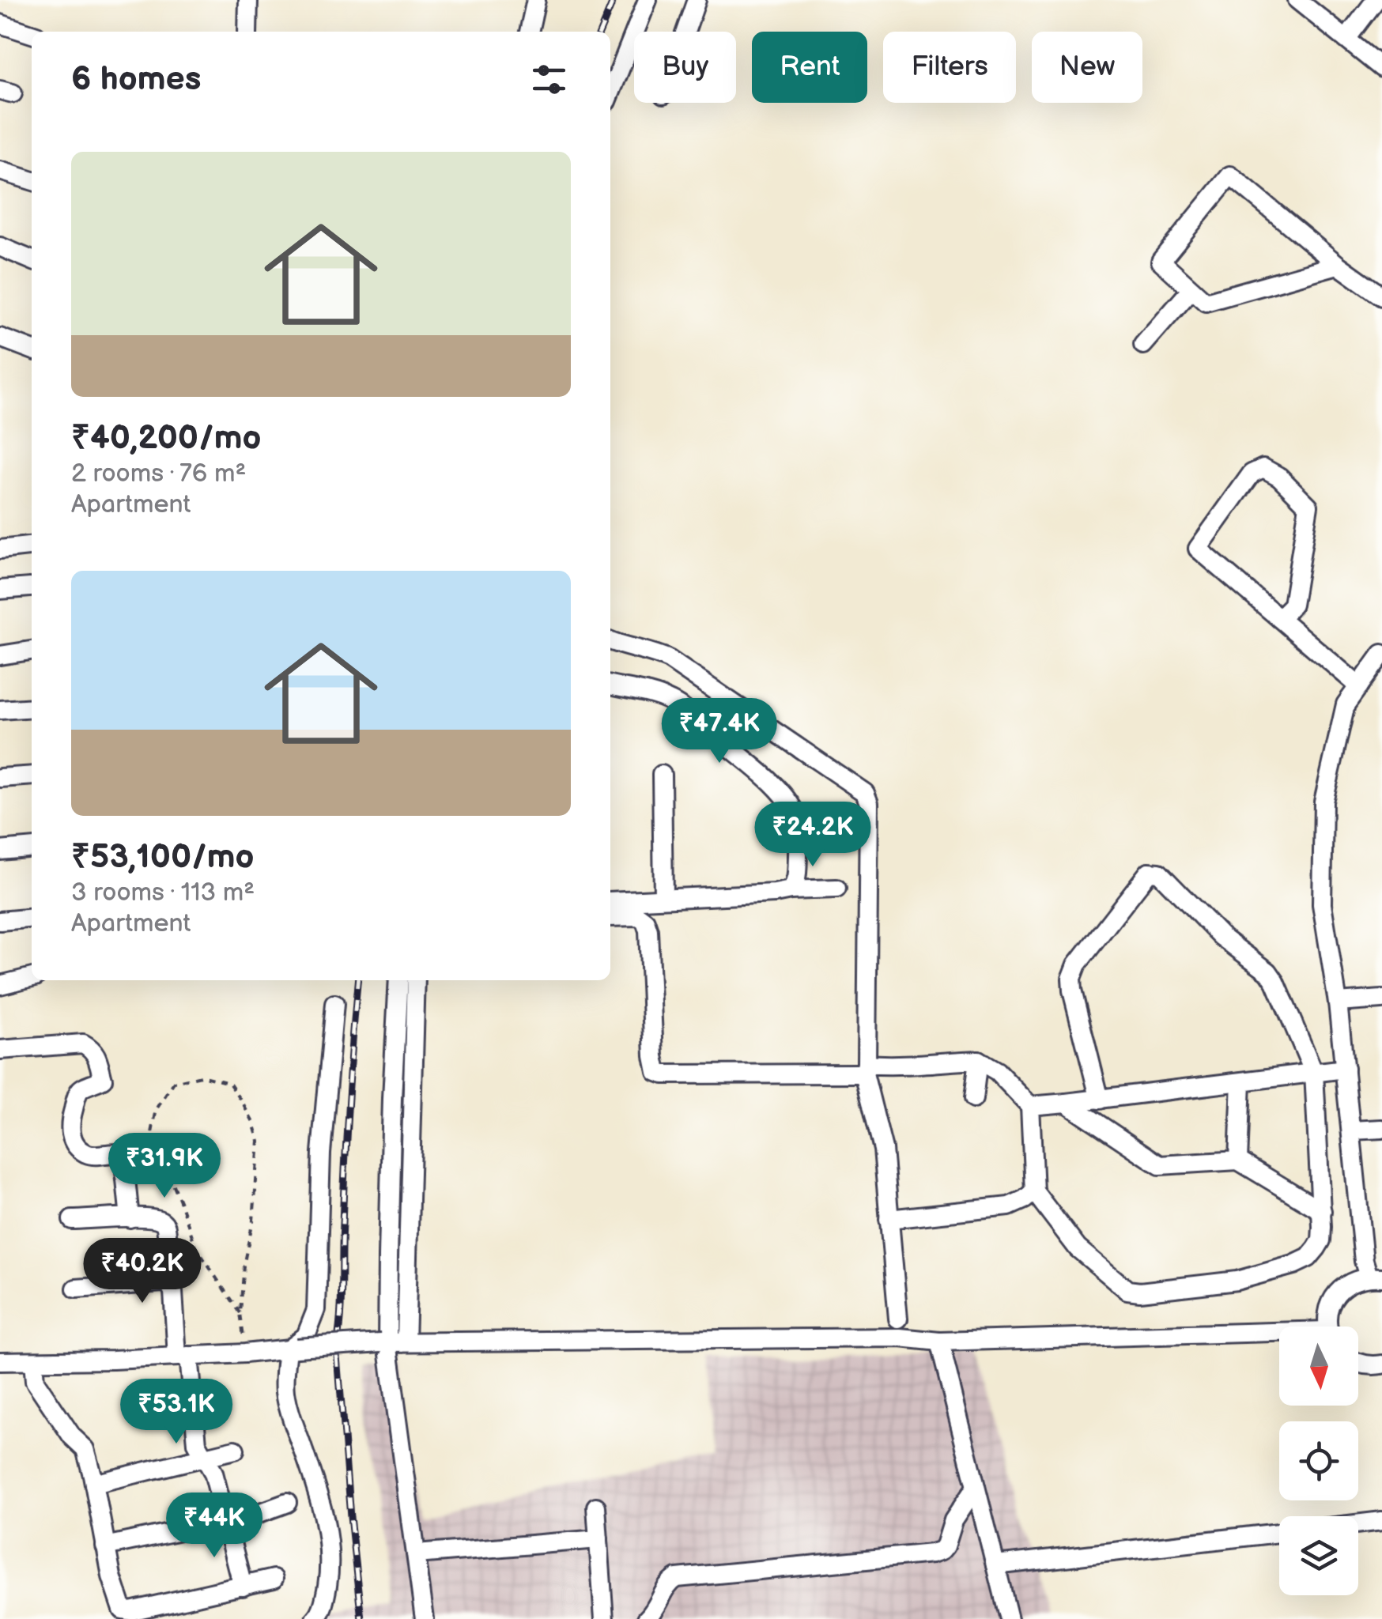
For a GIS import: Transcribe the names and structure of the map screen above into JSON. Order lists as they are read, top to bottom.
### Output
{
  "north": "bottom",
  "page": {
    "chip": [
      "Buy",
      "Rent",
      "Filters",
      "New"
    ],
    "heading": "6 homes",
    "list": [
      {
        "name": "₹40,200/mo",
        "note": "2 rooms · 76 m² · Apartment"
      },
      {
        "name": "₹53,100/mo",
        "note": "3 rooms · 113 m² · Apartment"
      }
    ],
    "price": [
      "₹47.4K",
      "₹24.2K",
      "₹31.9K",
      "₹40.2K",
      "₹53.1K",
      "₹44K"
    ]
  }
}
